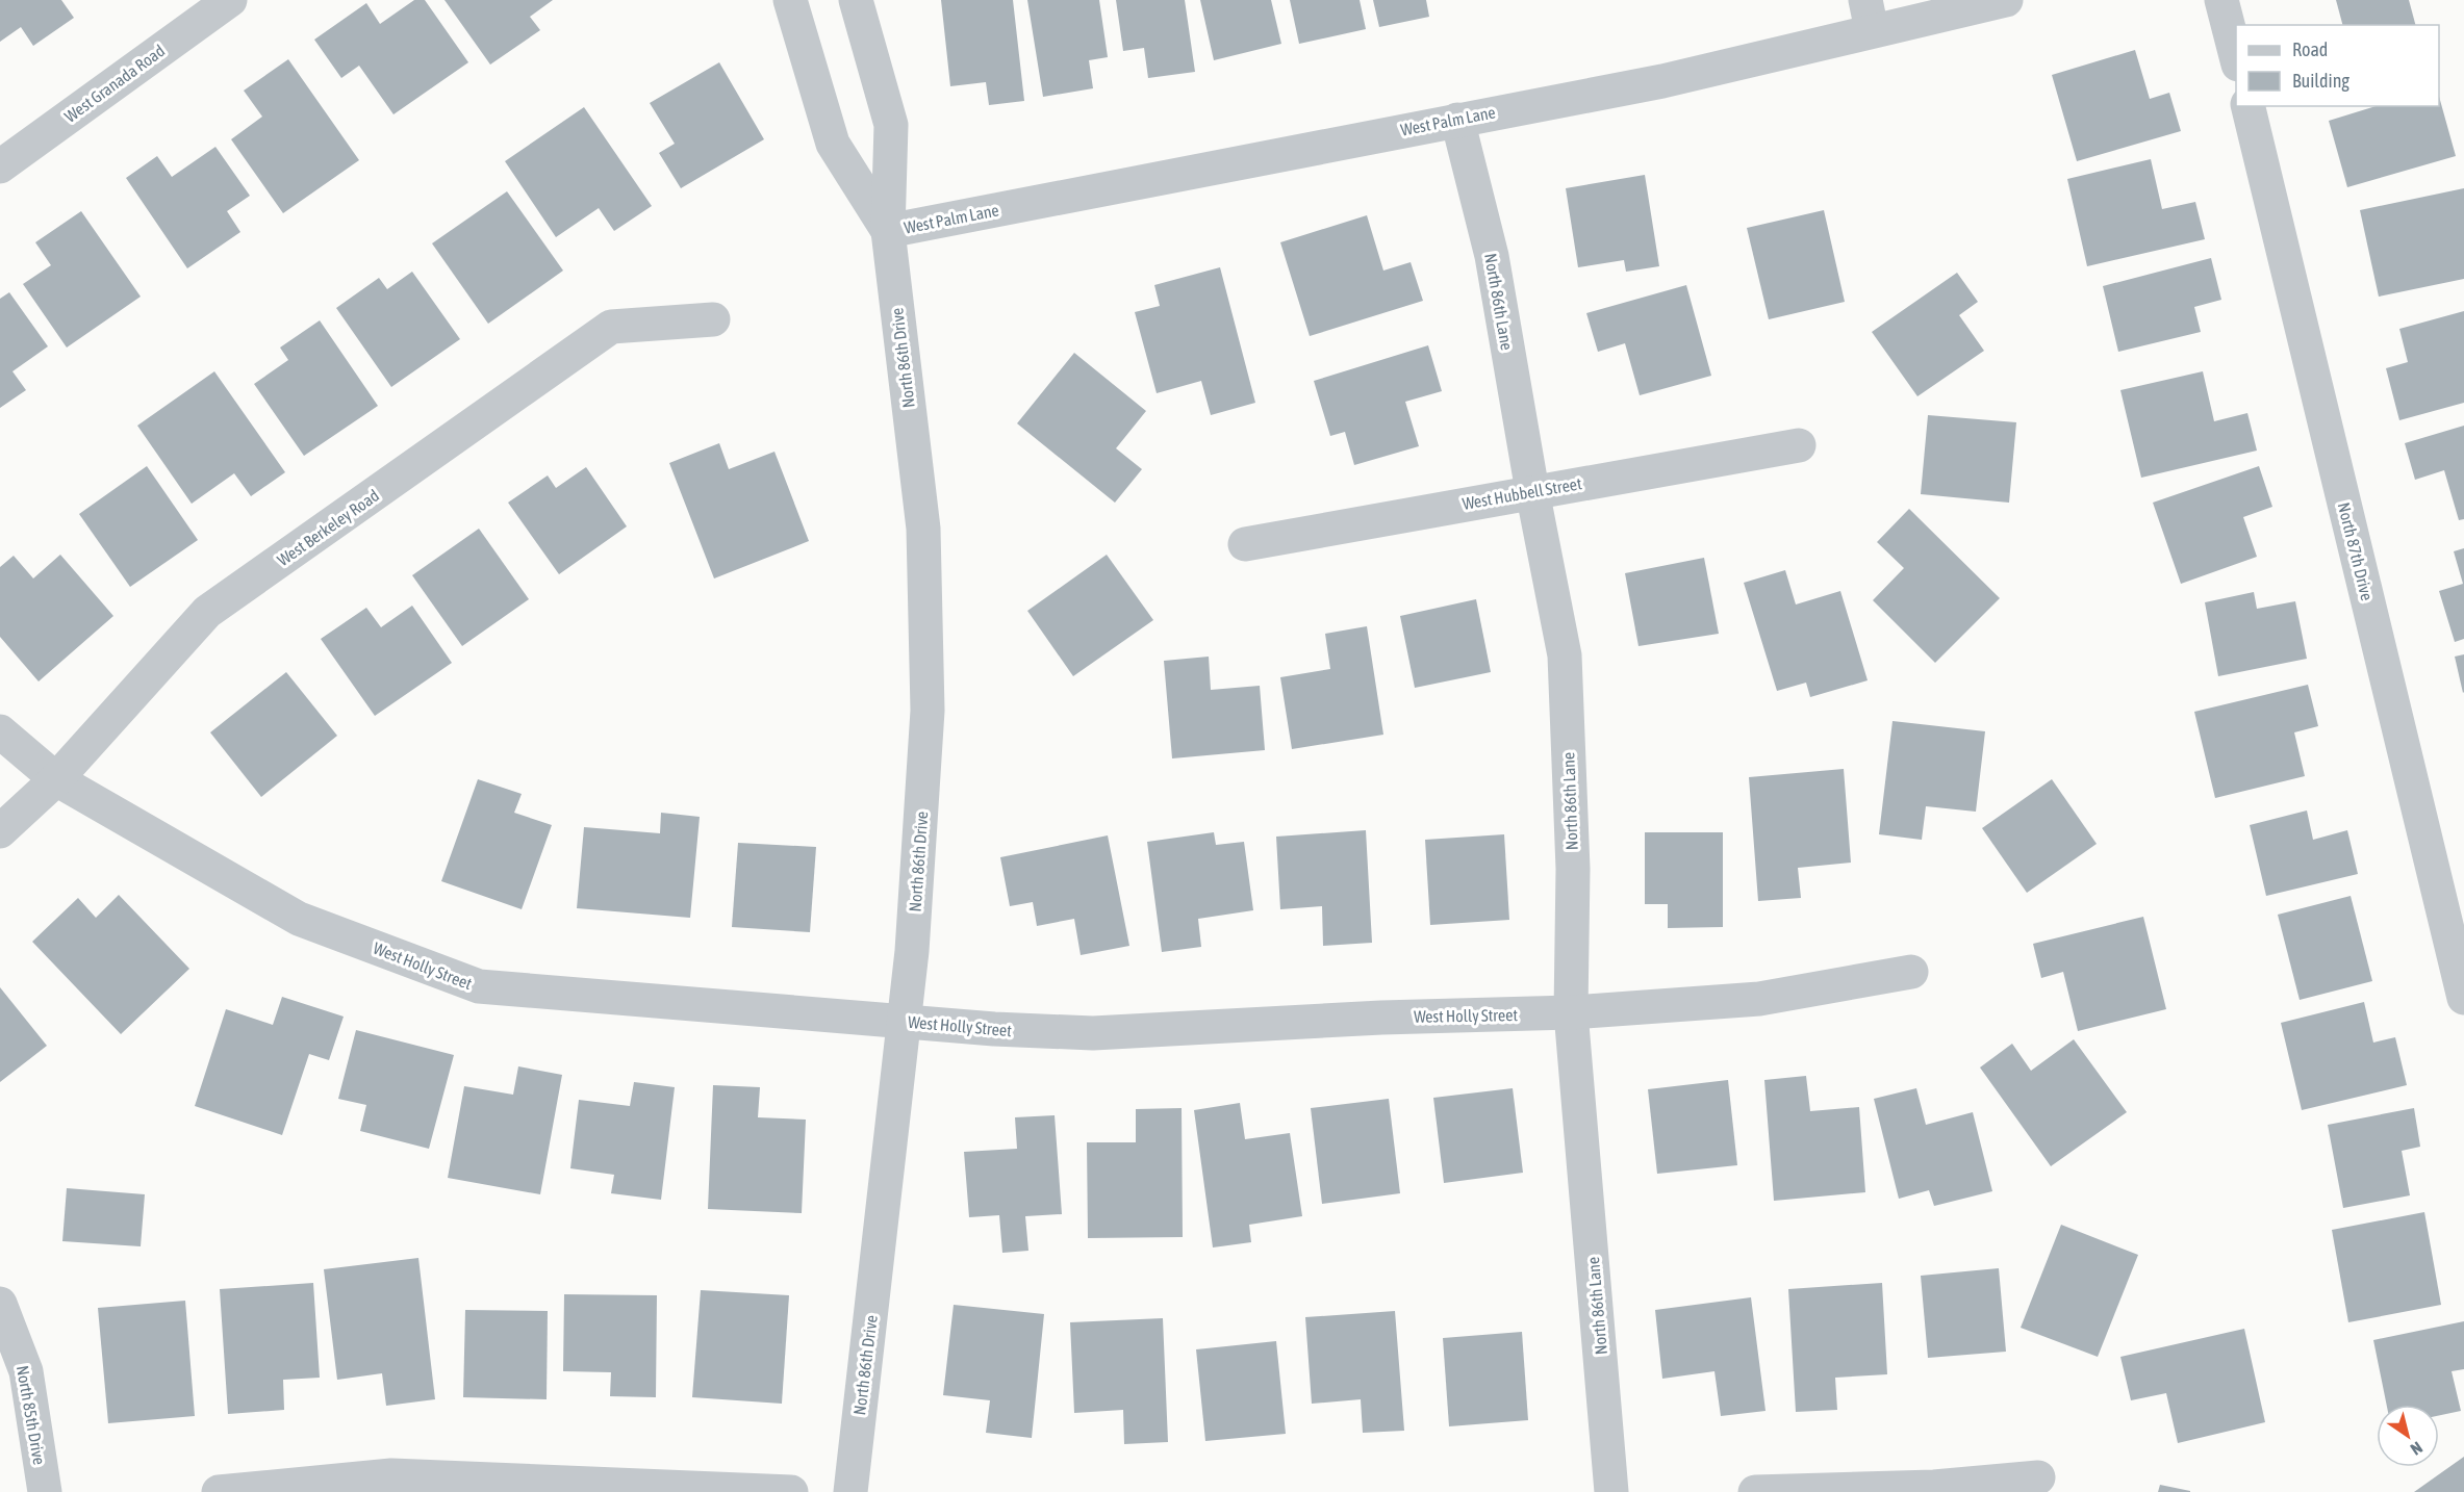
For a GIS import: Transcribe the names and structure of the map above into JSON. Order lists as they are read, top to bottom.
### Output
{
  "streets": {
    "street": [
      "West Granada Road",
      "West Palm Lane",
      "North 86th Lane",
      "North 86th Drive",
      "West Hubbell Street",
      "West Berkeley Road",
      "North 87th Drive",
      "West Holly Street",
      "North 85th Drive"
    ]
  },
  "crossings": [
    ["West Palm Lane", "North 86th Lane"],
    ["West Palm Lane", "North 86th Drive"],
    ["North 86th Lane", "West Hubbell Street"],
    ["North 86th Lane", "West Holly Street"],
    ["North 86th Drive", "West Holly Street"],
    ["West Berkeley Road", "West Holly Street"]
  ],
  "legend": ["Road", "Building"],
  "north": "bottom right"
}
